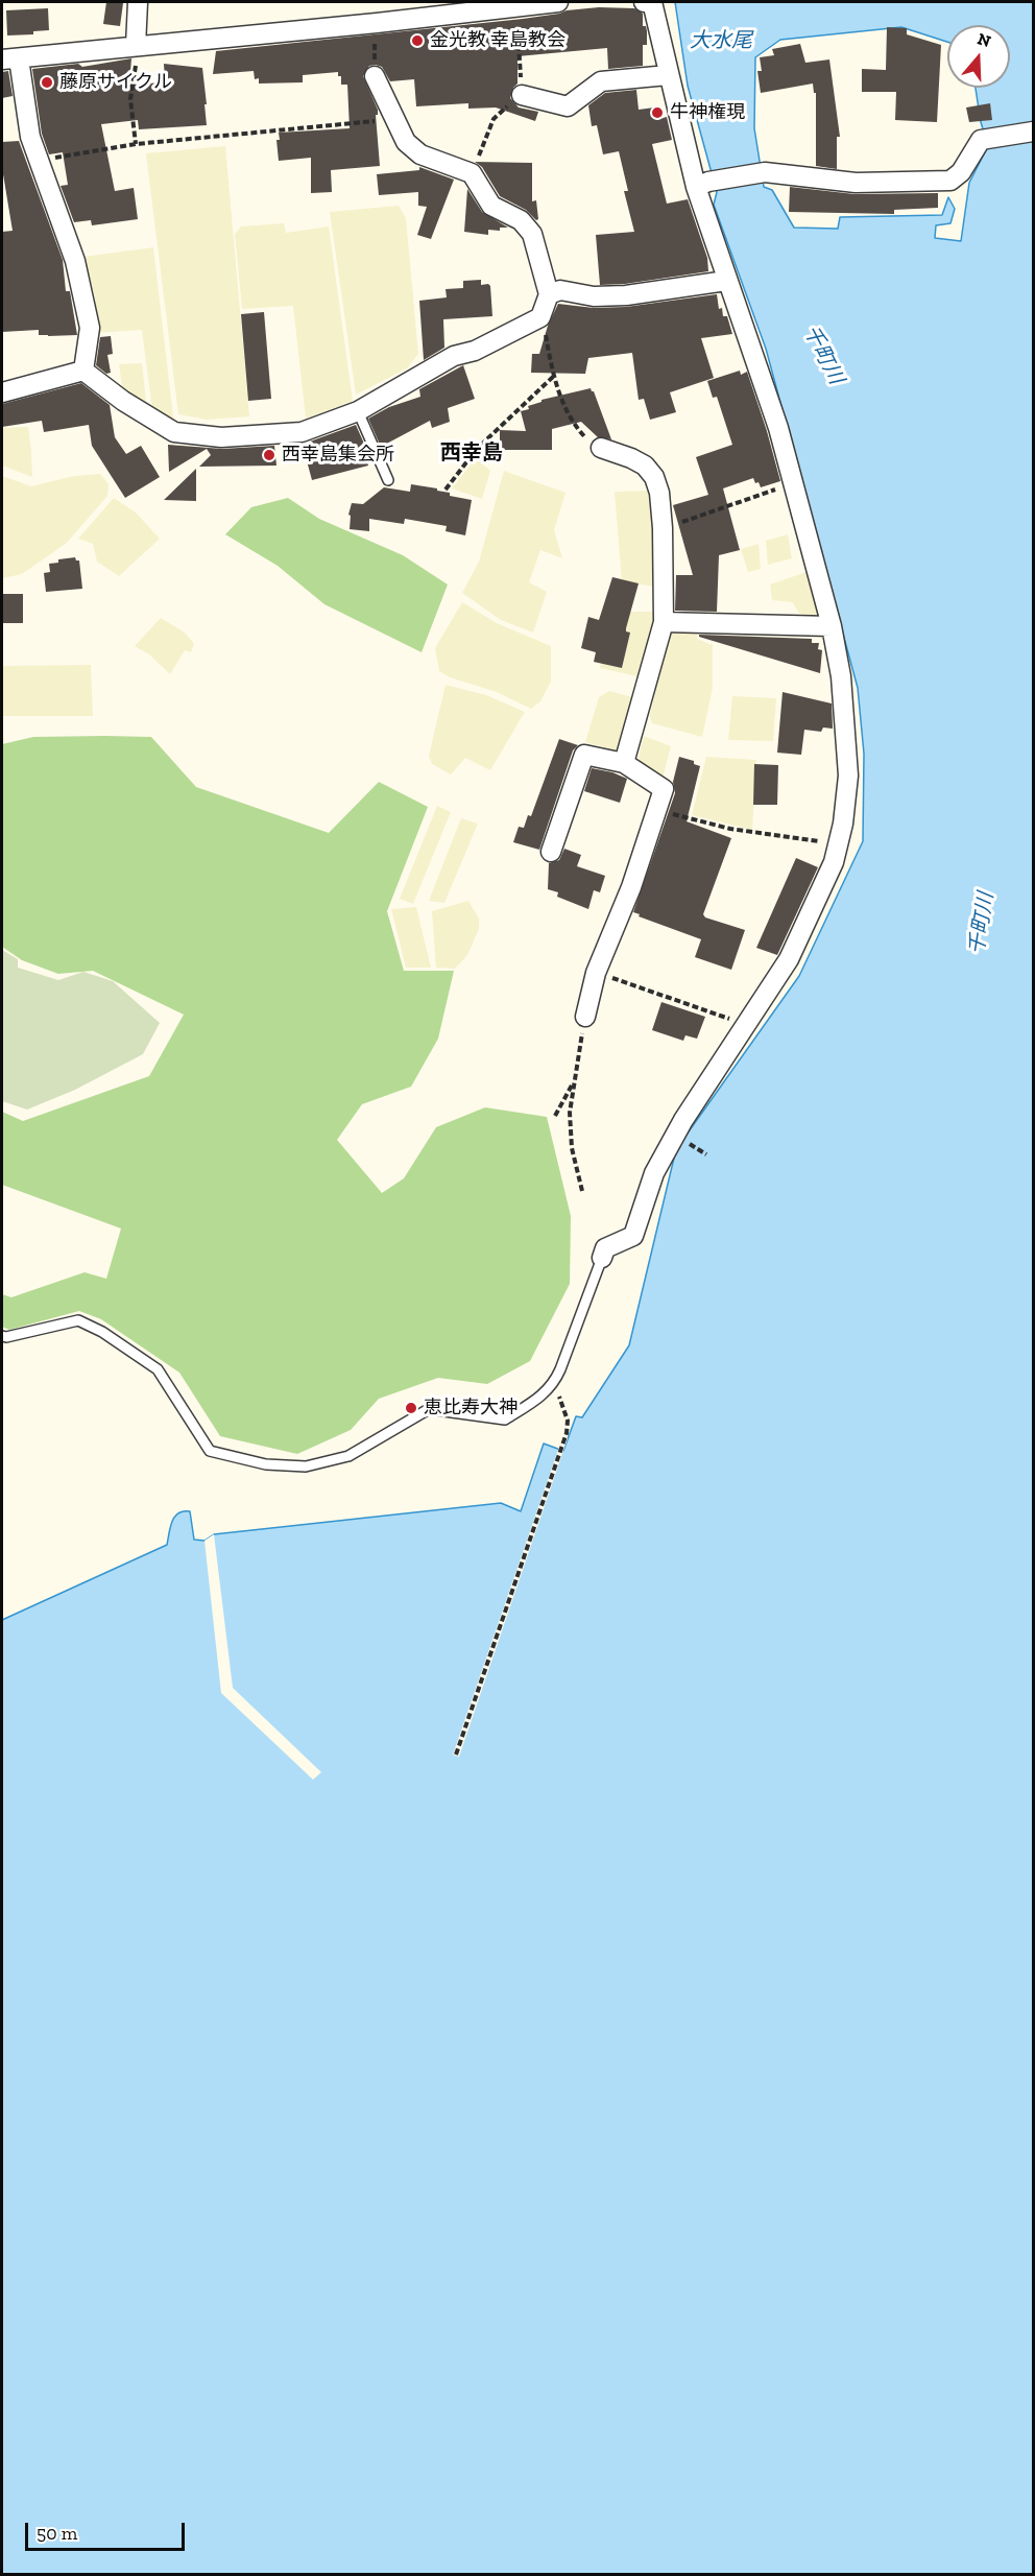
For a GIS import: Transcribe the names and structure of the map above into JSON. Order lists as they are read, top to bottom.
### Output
{
  "districts": ["西幸島"],
  "water": ["大水尾", "千町川"],
  "places": [
    "金光教 幸島教会",
    "藤原サイクル",
    "牛神権現",
    "西幸島集会所",
    "恵比寿大神"
  ],
  "scale_bar": "50 m",
  "north": "top"
}
